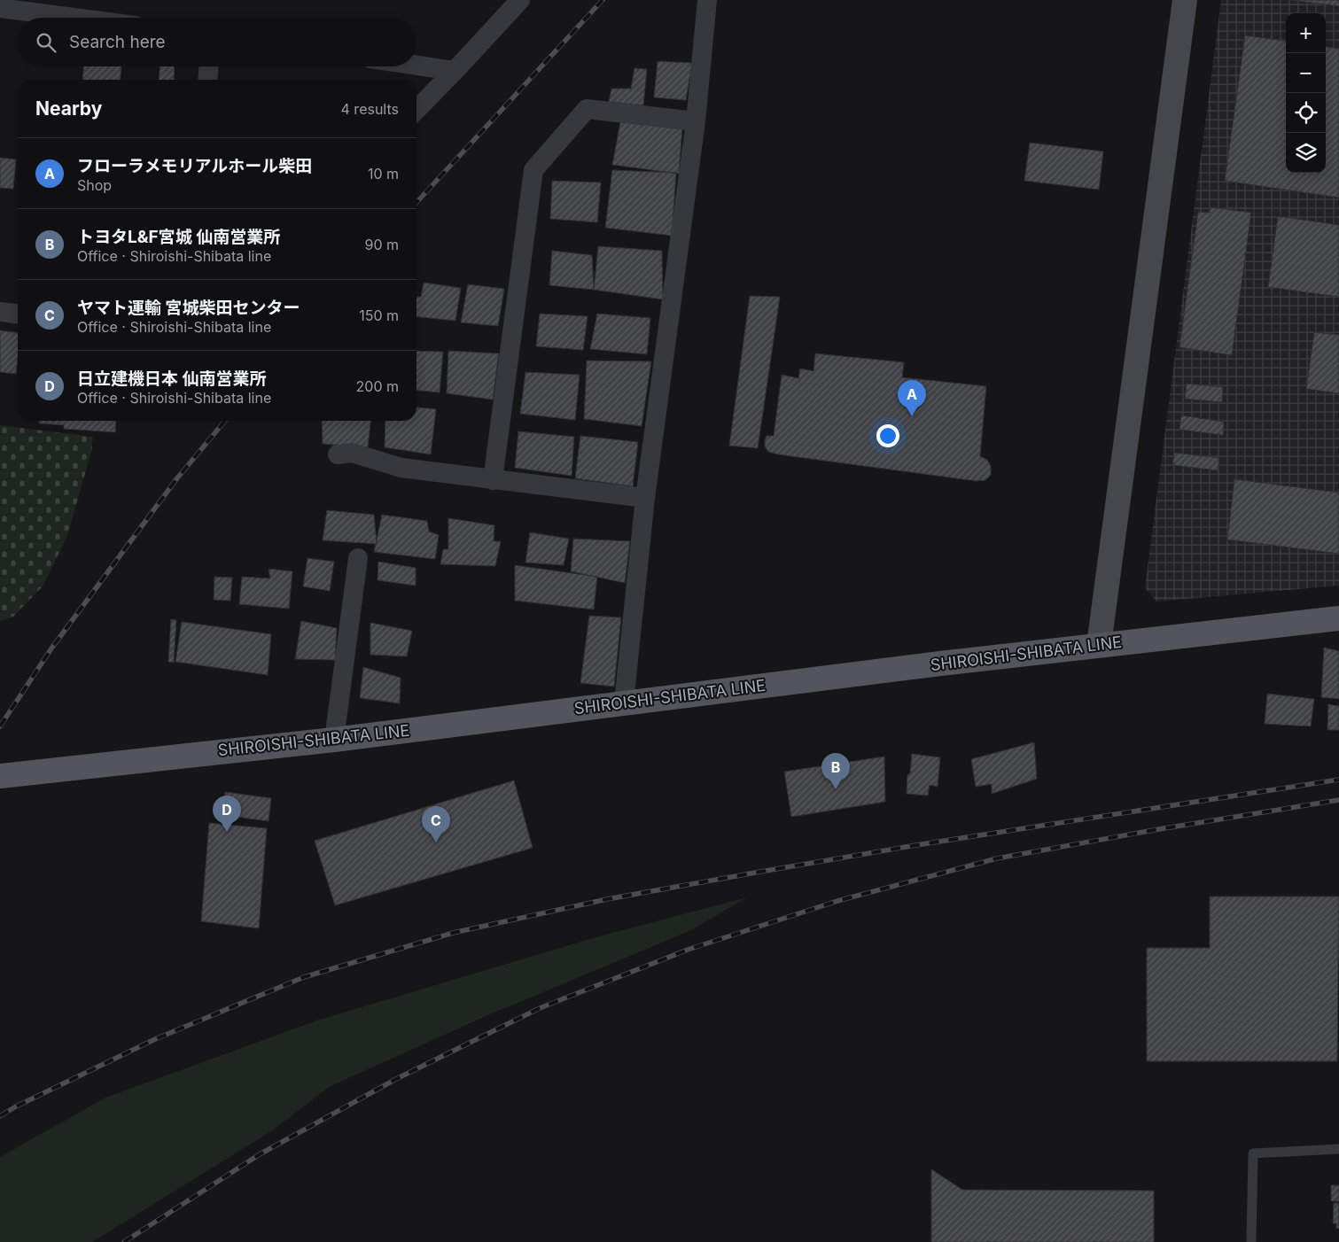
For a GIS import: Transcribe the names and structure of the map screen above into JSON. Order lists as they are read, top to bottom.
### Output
{
  "streets": {
    "main road": ["SHIROISHI-SHIBATA LINE"]
  },
  "page": {
    "map_buttons": ["+", "−"],
    "search": "Search here",
    "heading": ["Nearby", "4 results"],
    "list": [
      {
        "mark": "A",
        "name": "フローラメモリアルホール柴田",
        "note": "Shop",
        "value": "10 m"
      },
      {
        "mark": "B",
        "name": "トヨタL&F宮城 仙南営業所",
        "note": "Office · Shiroishi-Shibata line",
        "value": "90 m"
      },
      {
        "mark": "C",
        "name": "ヤマト運輸 宮城柴田センター",
        "note": "Office · Shiroishi-Shibata line",
        "value": "150 m"
      },
      {
        "mark": "D",
        "name": "日立建機日本 仙南営業所",
        "note": "Office · Shiroishi-Shibata line",
        "value": "200 m"
      }
    ],
    "pins": [
      "A",
      "B",
      "D",
      "C"
    ]
  }
}
